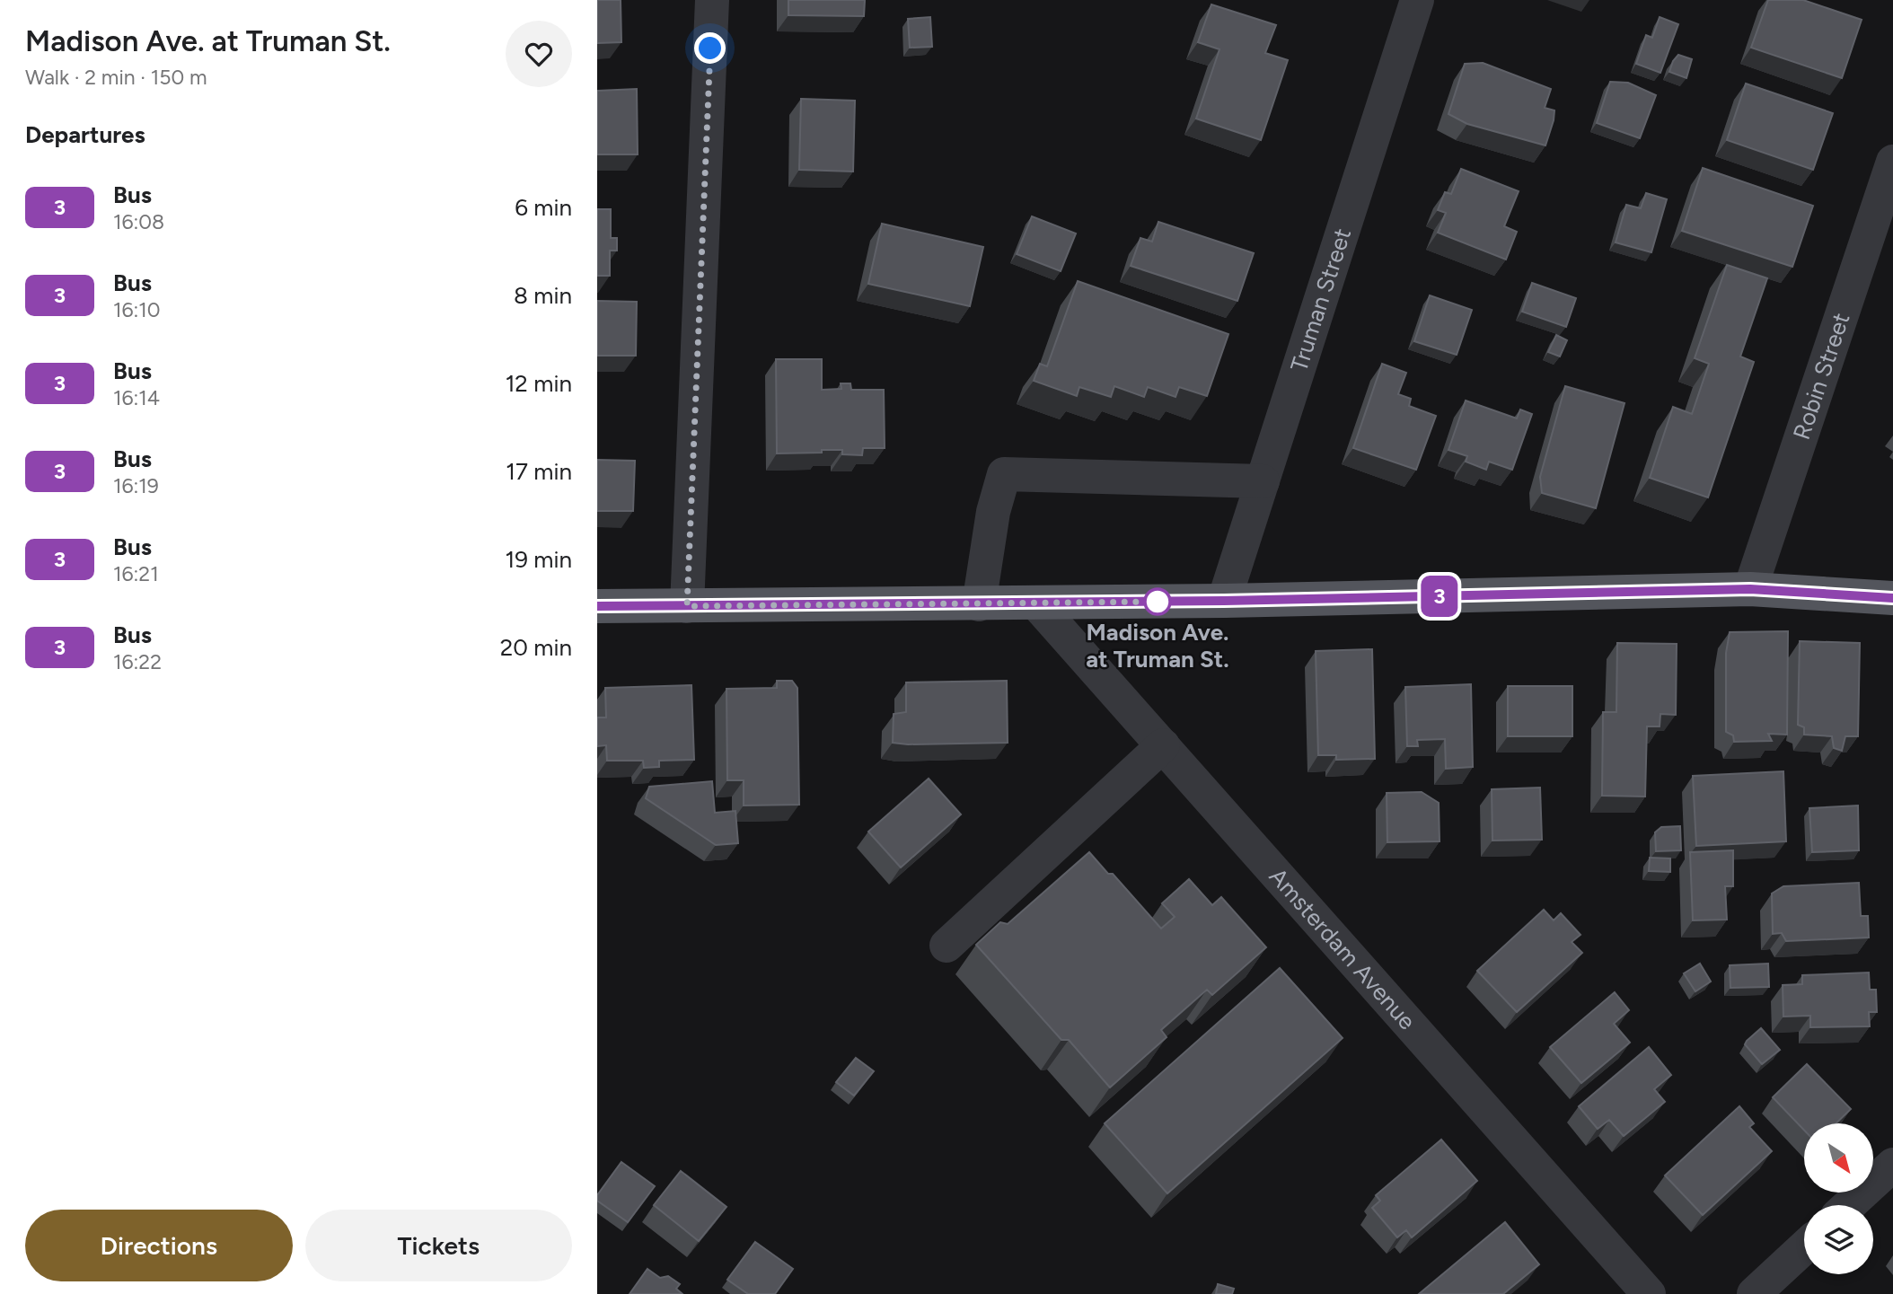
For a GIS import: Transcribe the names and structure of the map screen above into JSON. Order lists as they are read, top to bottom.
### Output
{
  "streets": {
    "street": ["Truman Street", "Robin Street", "Amsterdam Avenue"]
  },
  "places": ["Madison Ave. at Truman St."],
  "lines": ["bus line 3"],
  "north": "bottom right",
  "page": {
    "heading": [
      ["Madison Ave. at Truman St.", "Walk · 2 min · 150 m"],
      "Departures"
    ],
    "on_map": "3",
    "list": [
      {
        "mark": "3",
        "name": "Bus",
        "note": "16:08",
        "value": "6 min"
      },
      {
        "mark": "3",
        "name": "Bus",
        "note": "16:10",
        "value": "8 min"
      },
      {
        "mark": "3",
        "name": "Bus",
        "note": "16:14",
        "value": "12 min"
      },
      {
        "mark": "3",
        "name": "Bus",
        "note": "16:19",
        "value": "17 min"
      },
      {
        "mark": "3",
        "name": "Bus",
        "note": "16:21",
        "value": "19 min"
      },
      {
        "mark": "3",
        "name": "Bus",
        "note": "16:22",
        "value": "20 min"
      }
    ],
    "buttons": ["Directions", "Tickets"]
  }
}
